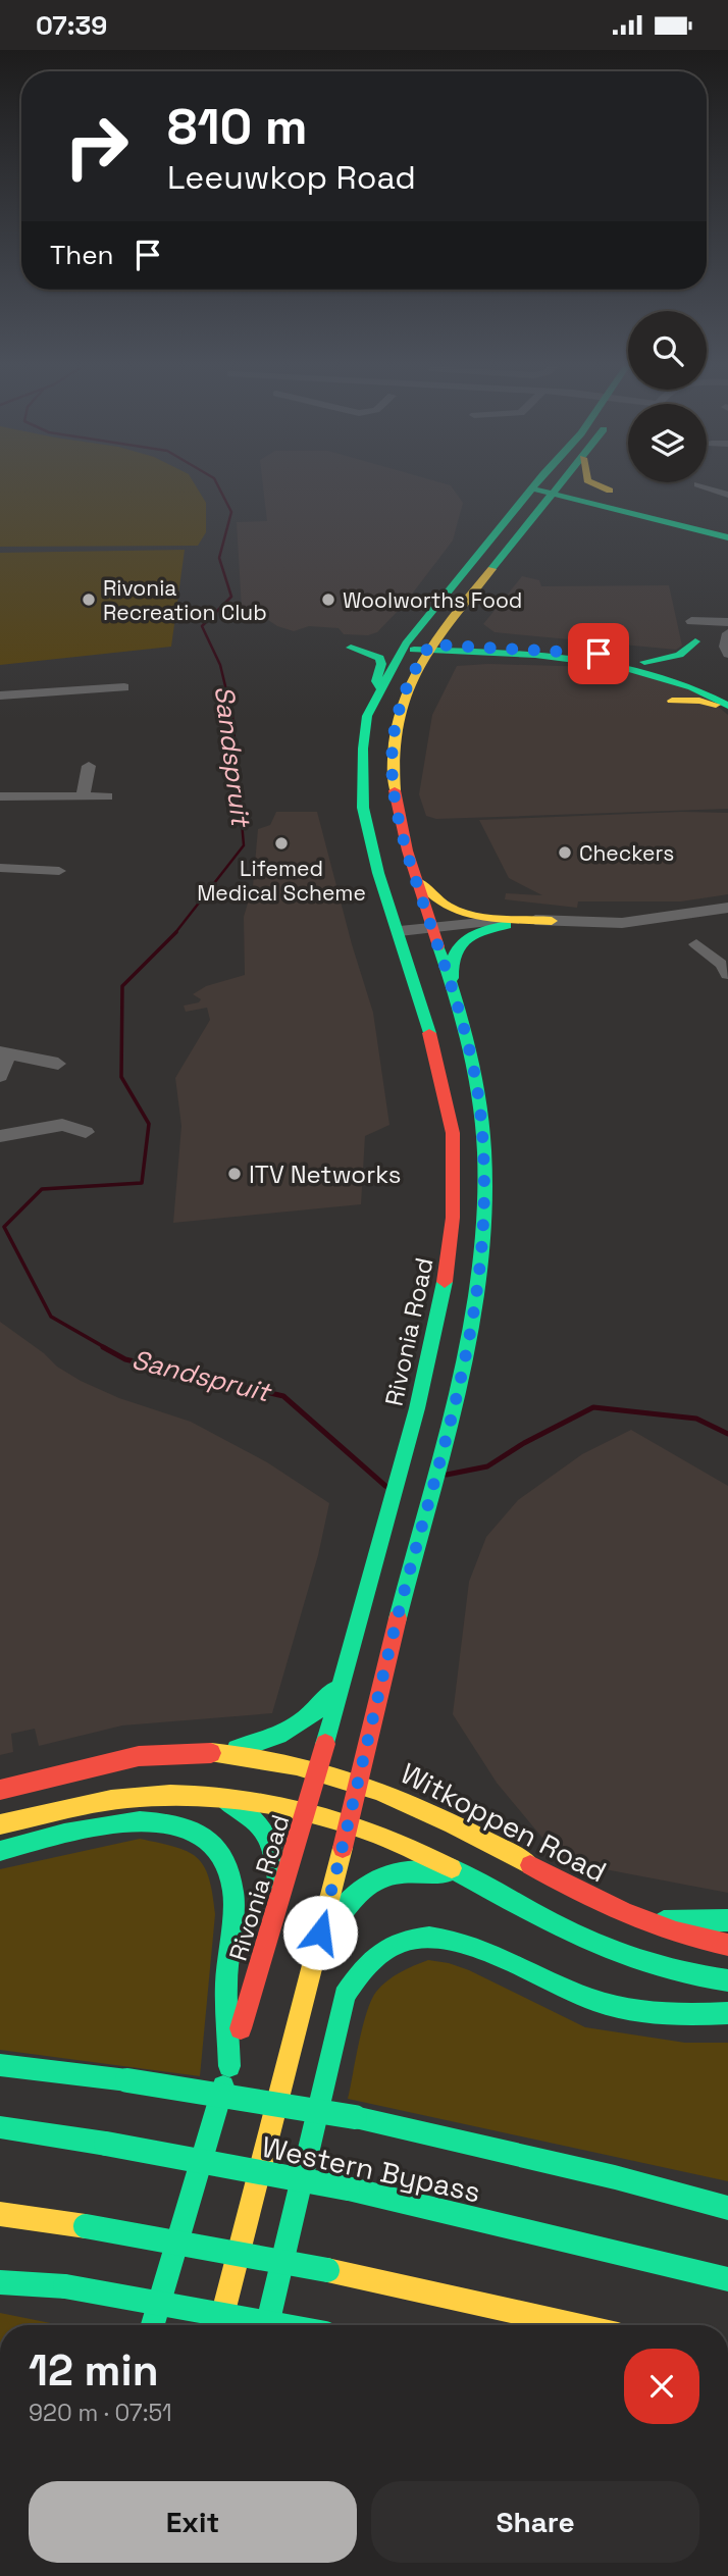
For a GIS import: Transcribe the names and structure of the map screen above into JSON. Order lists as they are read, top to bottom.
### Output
{
  "streets": {
    "main road": ["Rivonia Road", "Witkoppen Road", "Western Bypass"]
  },
  "crossings": [
    ["Rivonia Road", "Witkoppen Road"]
  ],
  "water": ["Sandspruit"],
  "places": [
    "Rivonia Recreation Club",
    "Woolworths Food",
    "Lifemed Medical Scheme",
    "Checkers",
    "ITV Networks"
  ],
  "page": {
    "status": "07:39",
    "turn": ["810 m", "Leeuwkop Road"],
    "then": "Then",
    "heading": ["12 min", "920 m · 07:51"],
    "buttons": ["Exit", "Share"]
  }
}
